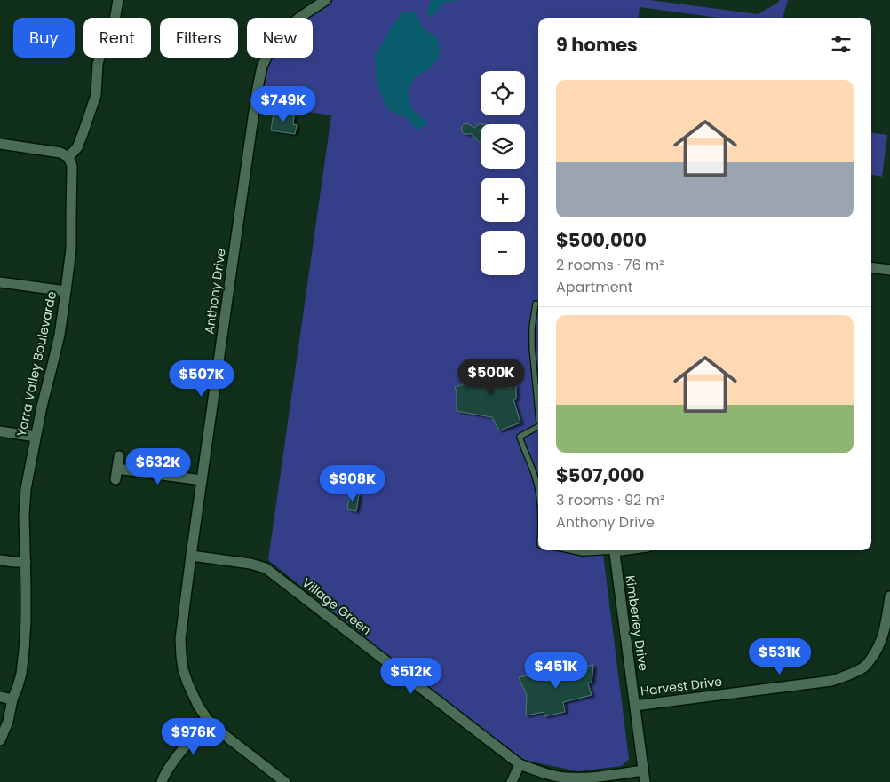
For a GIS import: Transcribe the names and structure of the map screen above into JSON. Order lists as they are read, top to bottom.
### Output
{
  "streets": {
    "street": [
      "Anthony Drive",
      "Yarra Valley Boulevarde",
      "Village Green",
      "Kimberley Drive",
      "Harvest Drive"
    ]
  },
  "crossings": [
    ["Anthony Drive", "Village Green"],
    ["Village Green", "Kimberley Drive"],
    ["Kimberley Drive", "Harvest Drive"]
  ],
  "page": {
    "chip": [
      "Buy",
      "Rent",
      "Filters",
      "New"
    ],
    "heading": "9 homes",
    "map_buttons": ["+", "−"],
    "list": [
      {
        "name": "$500,000",
        "note": "2 rooms · 76 m² · Apartment"
      },
      {
        "name": "$507,000",
        "note": "3 rooms · 92 m² · Anthony Drive"
      }
    ],
    "price": [
      "$749K",
      "$500K",
      "$507K",
      "$632K",
      "$908K",
      "$531K",
      "$451K",
      "$512K",
      "$976K"
    ]
  }
}
